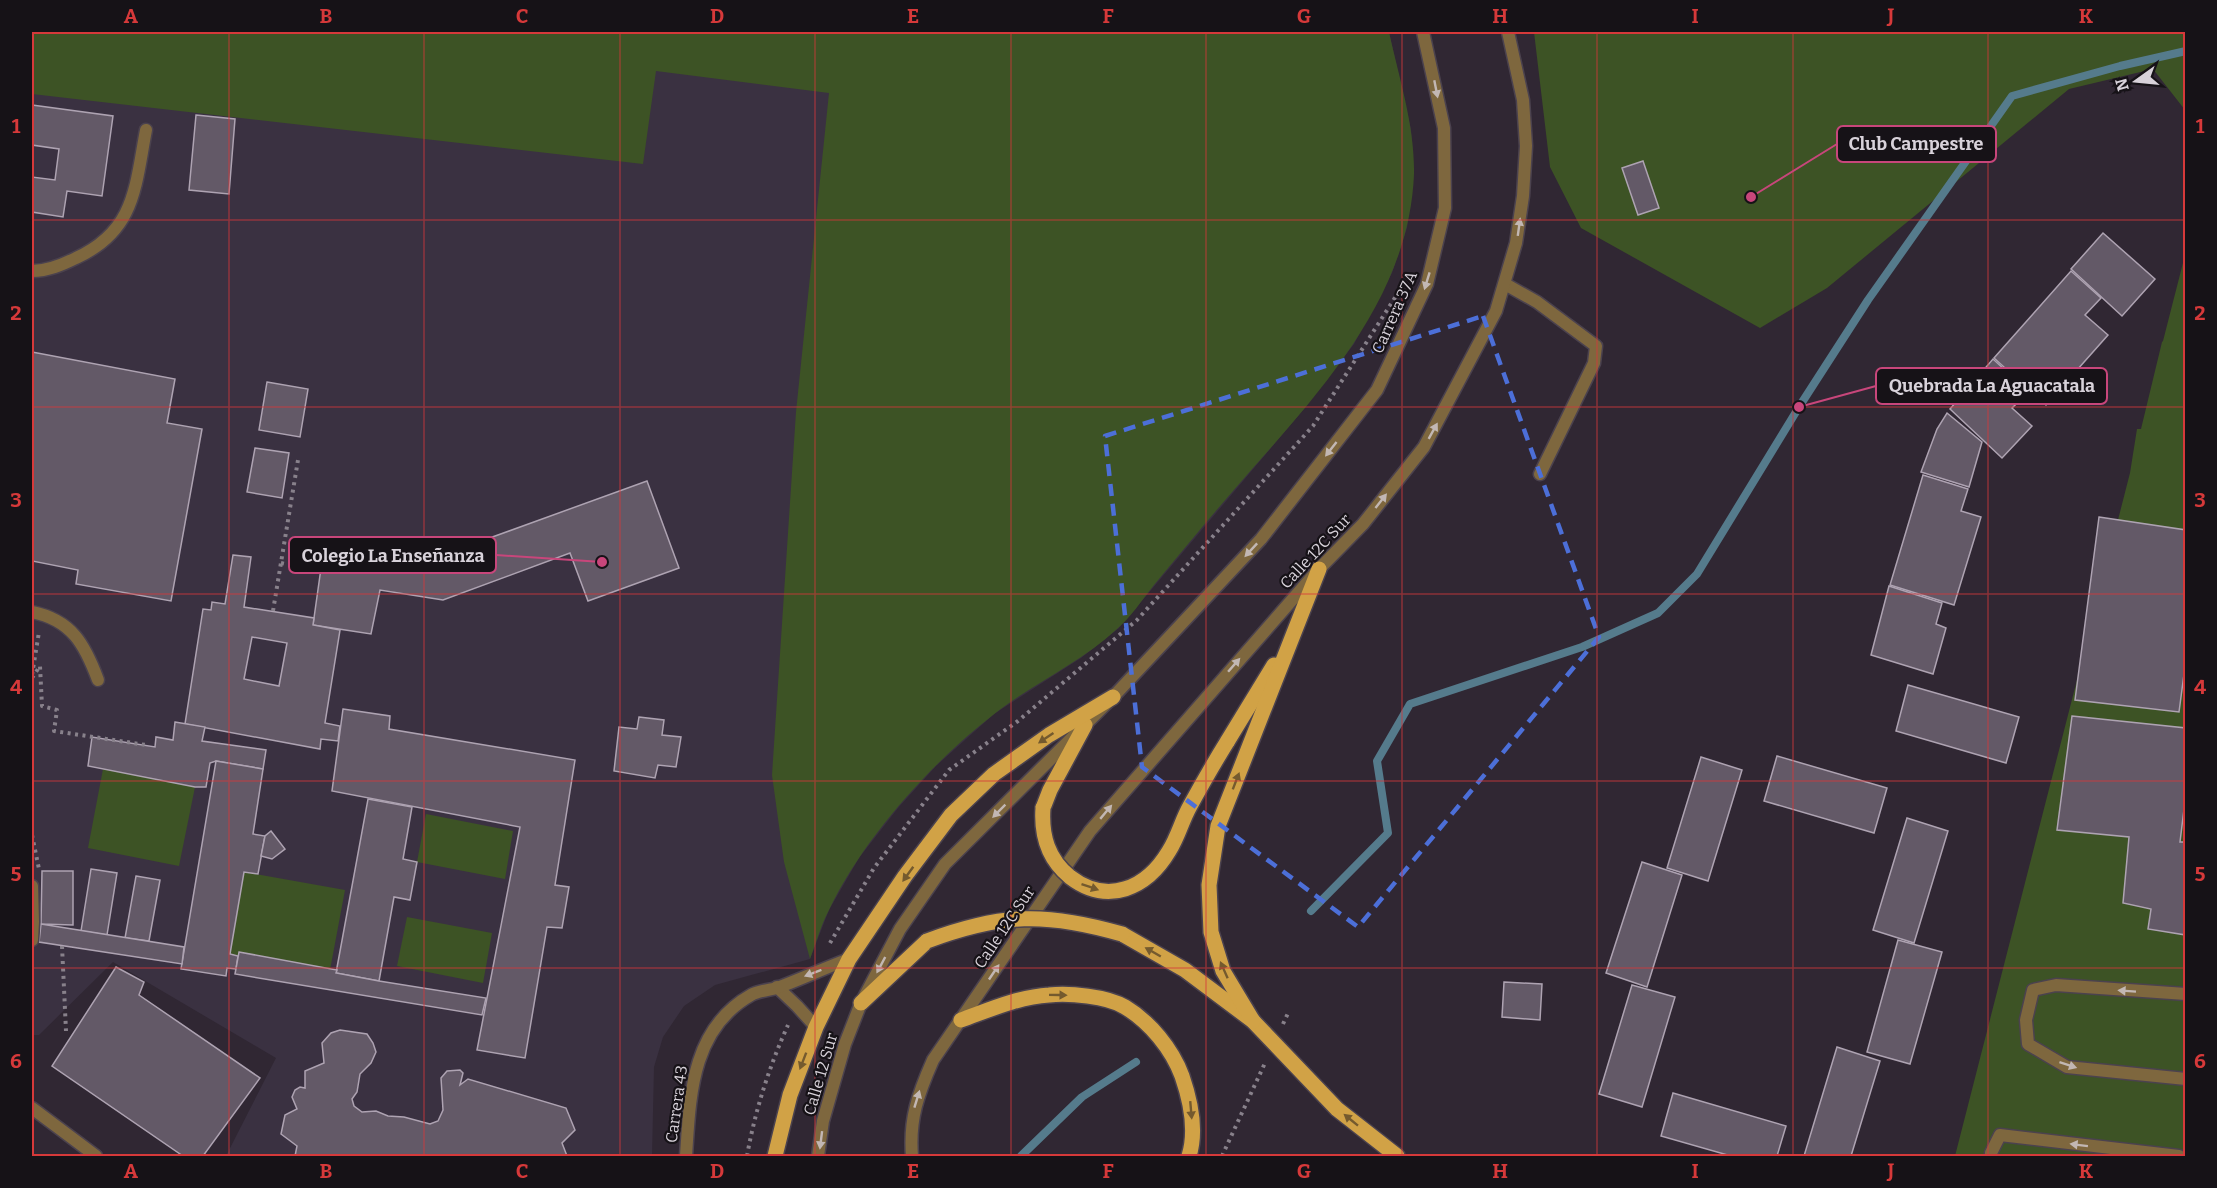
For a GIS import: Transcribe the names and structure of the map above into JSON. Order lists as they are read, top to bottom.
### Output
{
  "streets": {
    "street": [
      "Carrera 37A",
      "Calle 12C Sur",
      "Calle 12 Sur",
      "Carrera 43"
    ]
  },
  "one_way": ["Carrera 37A"],
  "places": ["Club Campestre", "Quebrada La Aguacatala", "Colegio La Enseñanza"],
  "north": "left",
  "grid": {
    "columns": [
      "A",
      "B",
      "C",
      "D",
      "E",
      "F",
      "G",
      "H",
      "I",
      "J",
      "K"
    ],
    "rows": [
      "1",
      "2",
      "3",
      "4",
      "5",
      "6"
    ]
  }
}
